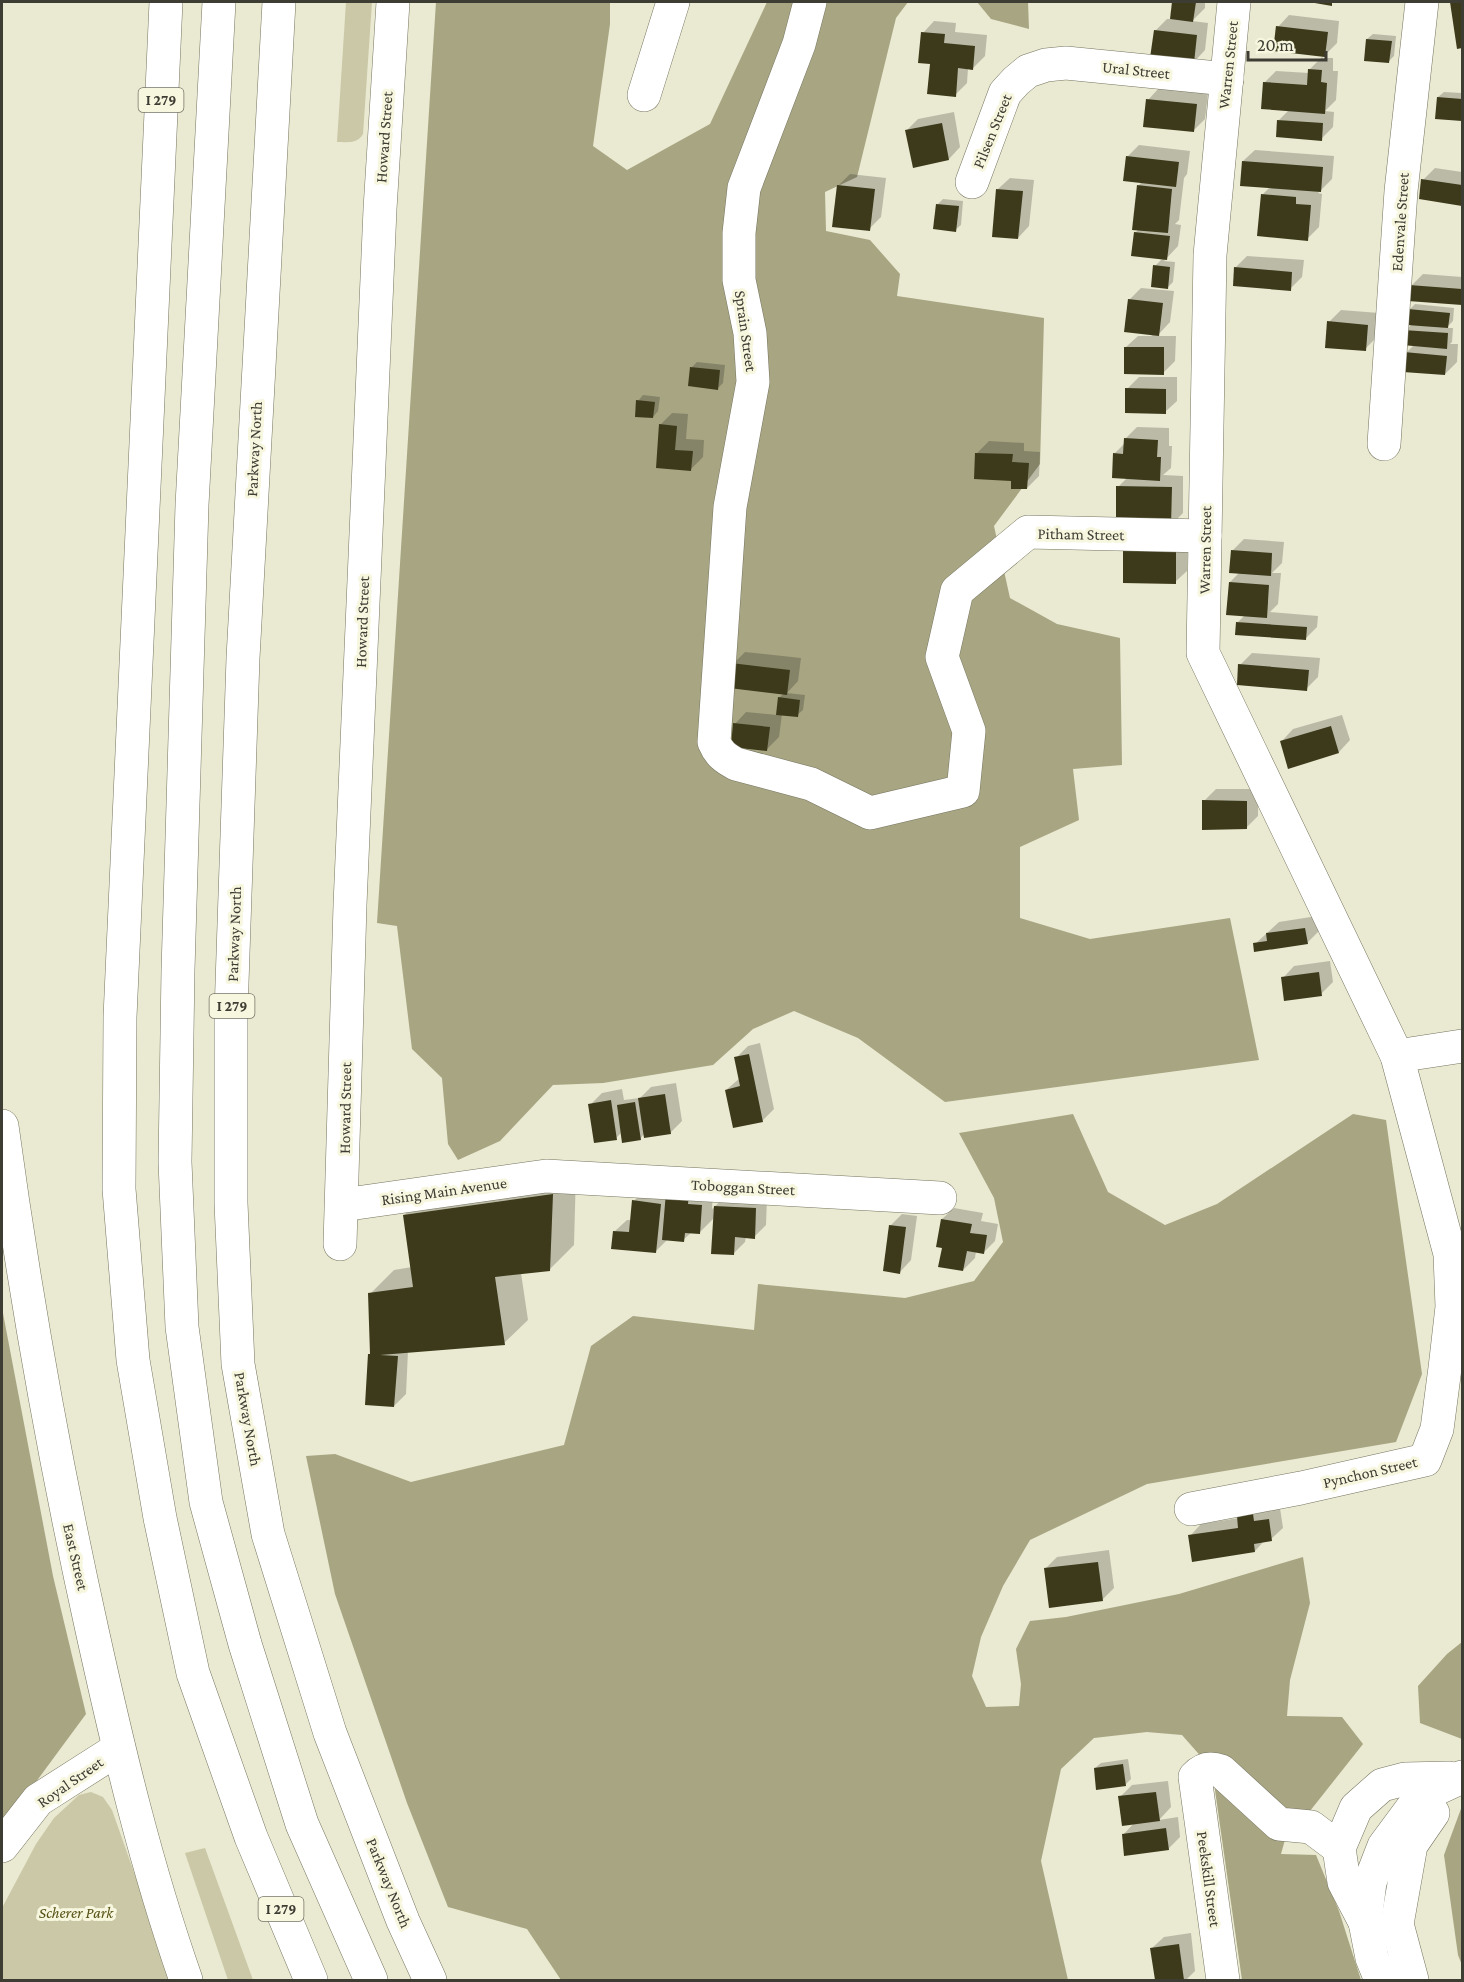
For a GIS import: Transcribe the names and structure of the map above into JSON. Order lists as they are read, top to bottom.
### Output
{
  "streets": {
    "main road": [
      "Warren Street",
      "Ural Street",
      "I 279",
      "Pilsen Street",
      "Howard Street",
      "Edenvale Street",
      "Sprain Street",
      "Parkway North",
      "Pitham Street",
      "Toboggan Street",
      "Rising Main Avenue",
      "Pynchon Street",
      "East Street",
      "Royal Street",
      "Peekskill Street"
    ]
  },
  "crossings": [
    ["Warren Street", "Ural Street"],
    ["Warren Street", "Pitham Street"],
    ["Warren Street", "Pynchon Street"],
    ["Ural Street", "Pilsen Street"],
    ["Howard Street", "Rising Main Avenue"],
    ["Sprain Street", "Pitham Street"],
    ["Toboggan Street", "Rising Main Avenue"],
    ["East Street", "Royal Street"]
  ],
  "parks": ["Scherer Park"],
  "scale_bar": "20 m"
}
